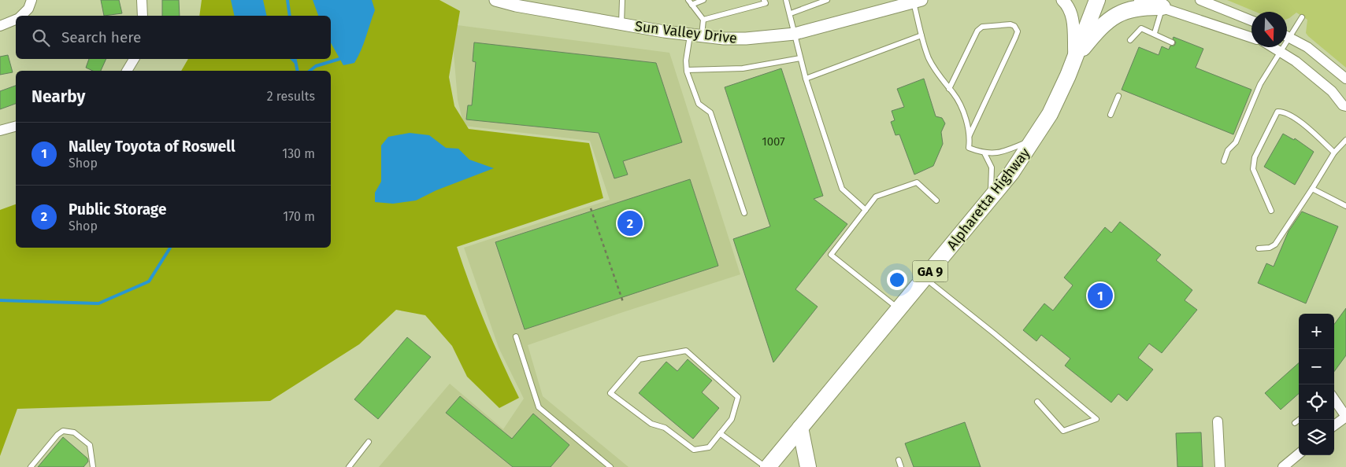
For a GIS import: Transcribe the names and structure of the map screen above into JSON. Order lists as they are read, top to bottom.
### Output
{
  "streets": {
    "highway": ["Alpharetta Highway", "GA 9"],
    "street": ["Sun Valley Drive"]
  },
  "house_numbers": ["1007"],
  "north": "bottom",
  "page": {
    "search": "Search here",
    "heading": ["Nearby", "2 results"],
    "list": [
      {
        "mark": "1",
        "name": "Nalley Toyota of Roswell",
        "note": "Shop",
        "value": "130 m"
      },
      {
        "mark": "2",
        "name": "Public Storage",
        "note": "Shop",
        "value": "170 m"
      }
    ],
    "pins": ["2", "1"],
    "map_buttons": ["+", "−"]
  }
}
